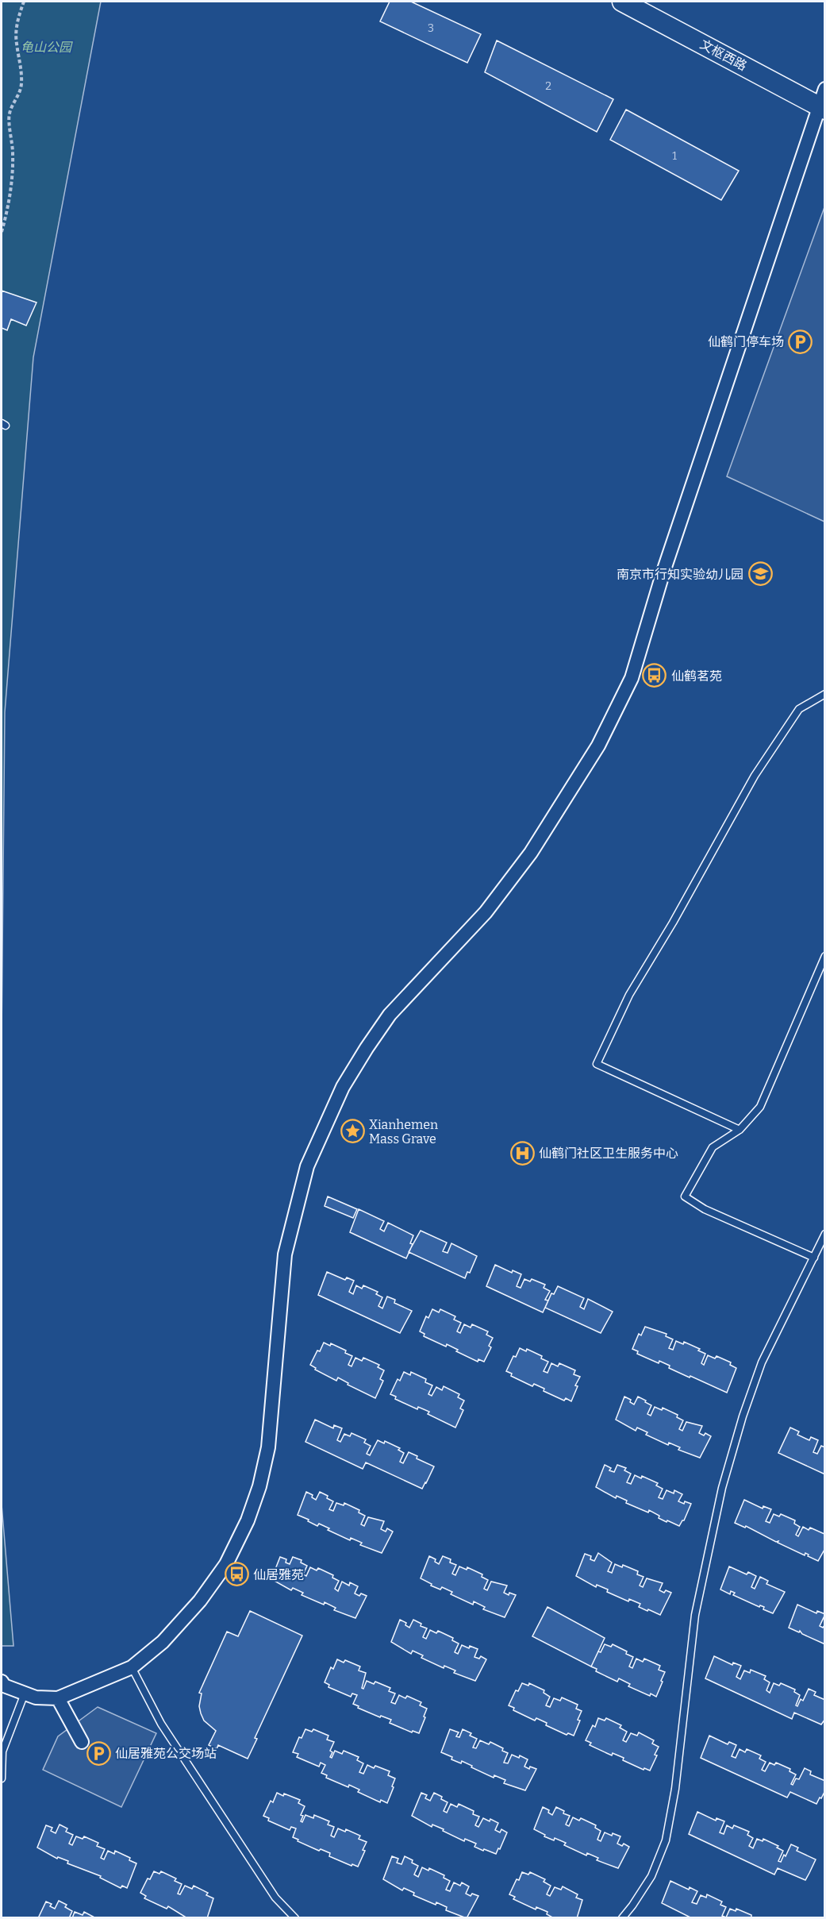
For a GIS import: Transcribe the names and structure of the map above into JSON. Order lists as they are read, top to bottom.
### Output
{
  "streets": {
    "street": ["文枢西路"]
  },
  "parks": ["龟山公园"],
  "places": {
    "parking": ["仙鹤门停车场", "仙居雅苑公交场站"],
    "school or university": ["南京市行知实验幼儿园"],
    "bus stop": ["仙鹤茗苑", "仙居雅苑"],
    "place": ["Xianhemen Mass Grave"],
    "hospital": ["仙鹤门社区卫生服务中心"]
  },
  "house_numbers": ["3", "2", "1"]
}
